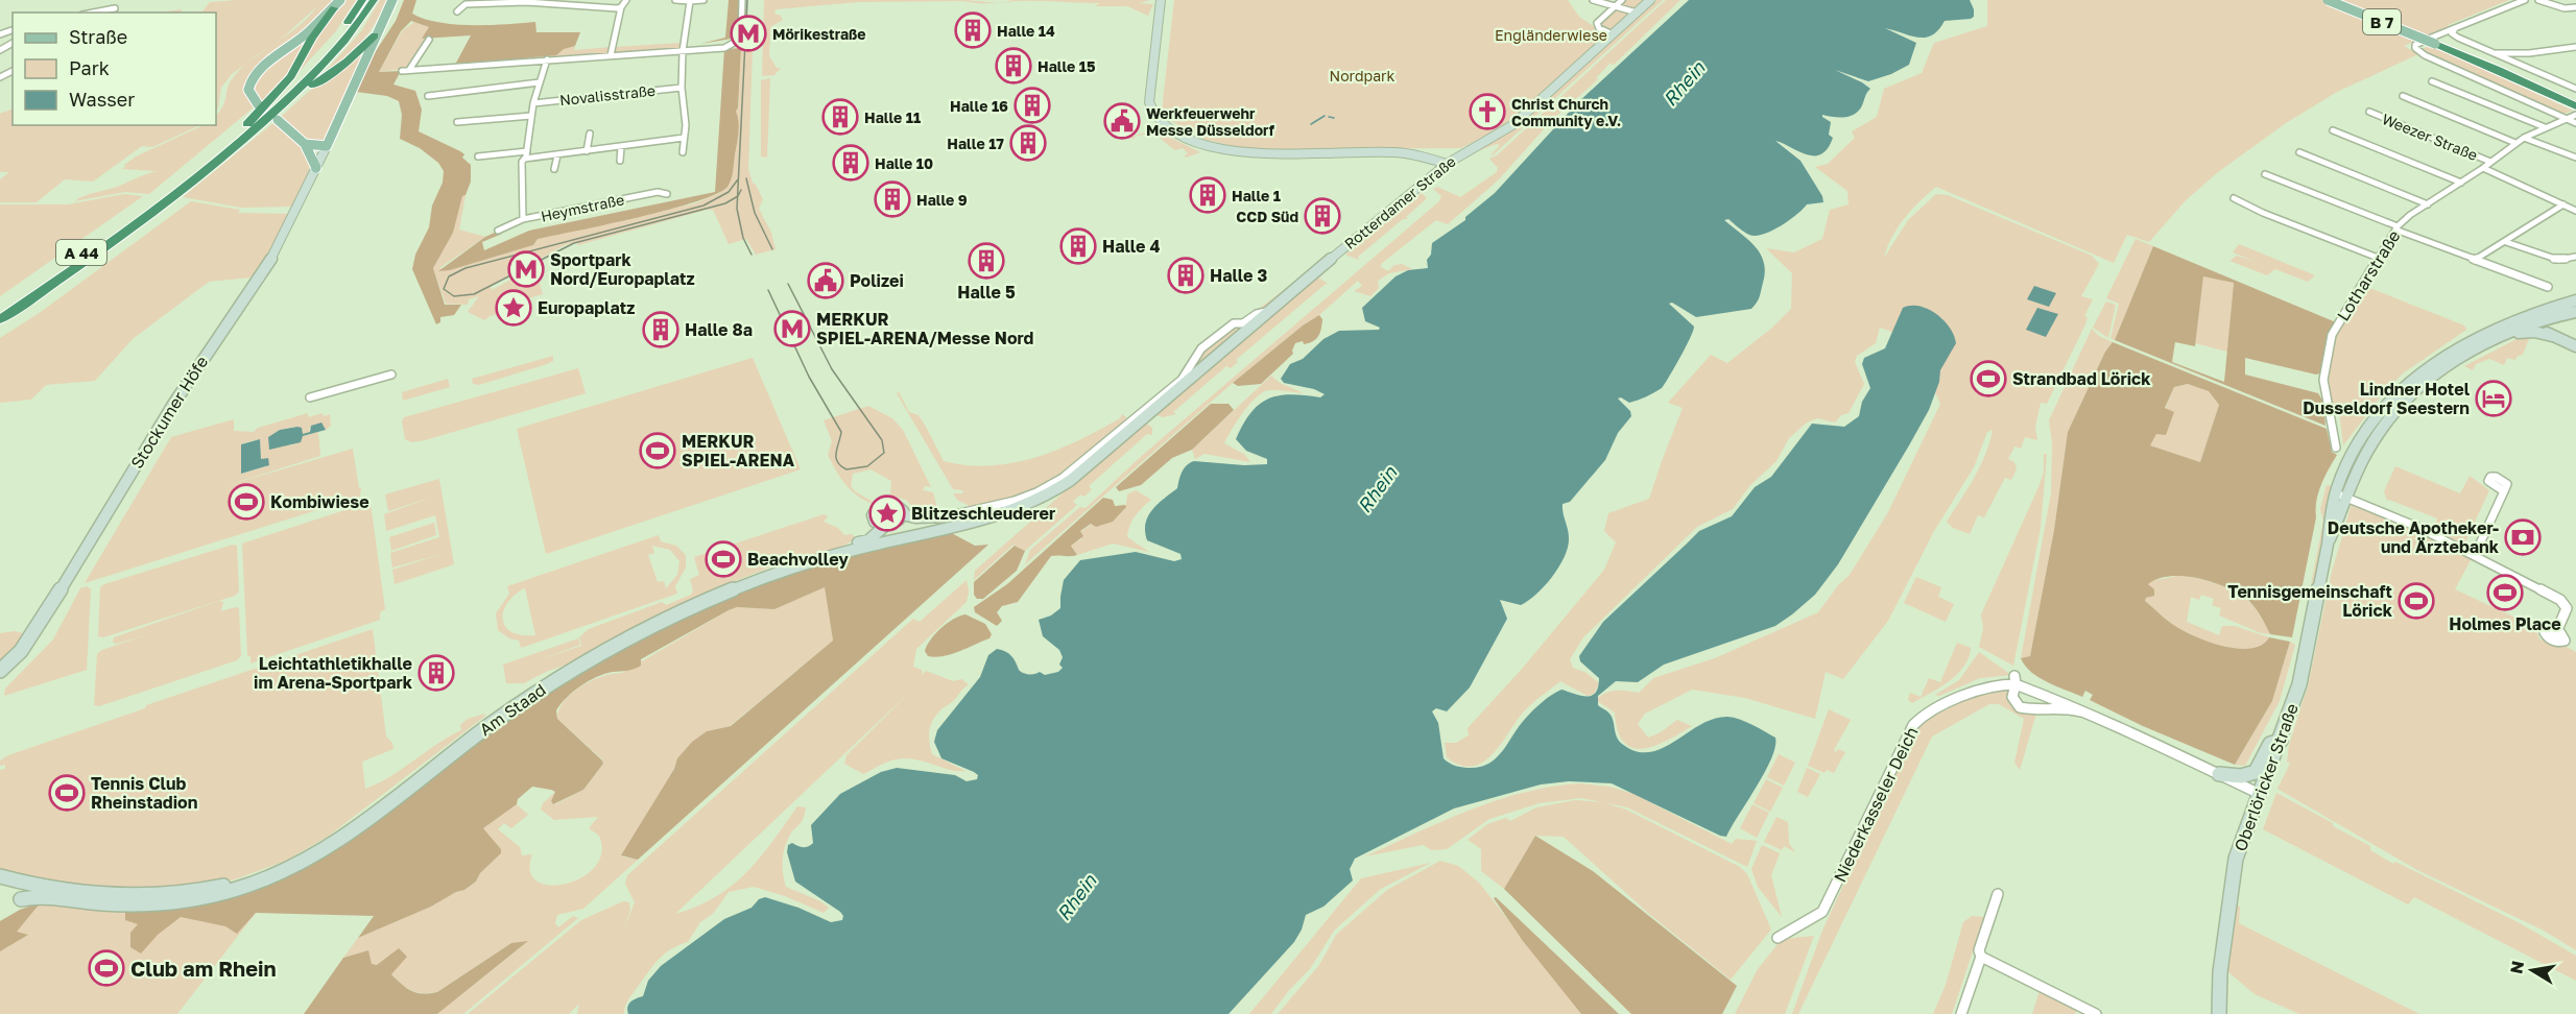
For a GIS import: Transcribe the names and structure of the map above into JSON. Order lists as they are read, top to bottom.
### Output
{
  "streets": {
    "highway": ["B 7", "A 44"],
    "street": [
      "Novalisstraße",
      "Weezer Straße",
      "Rotterdamer Straße",
      "Heymstraße",
      "Lotharstraße",
      "Stockumer Höfe",
      "Am Staad",
      "Oberlöricker Straße",
      "Niederkasseler Deich"
    ]
  },
  "crossings": [
    ["Weezer Straße", "Lotharstraße"],
    ["Rotterdamer Straße", "Am Staad"]
  ],
  "water": ["Rhein"],
  "parks": ["Engländerwiese", "Nordpark"],
  "places": {
    "building": [
      "Halle 14",
      "Halle 15",
      "Halle 16",
      "Halle 11",
      "Halle 17",
      "Halle 10",
      "Halle 1",
      "Halle 9",
      "CCD Süd",
      "Halle 4",
      "Halle 5",
      "Halle 3",
      "Halle 8a",
      "Leichtathletikhalle im Arena-Sportpark"
    ],
    "metro station": ["Mörikestraße", "Sportpark Nord/Europaplatz", "MERKUR SPIEL-ARENA/Messe Nord"],
    "church": ["Christ Church Community e.V."],
    "public building": ["Werkfeuerwehr Messe Düsseldorf", "Polizei"],
    "place": ["Europaplatz", "Blitzeschleuderer"],
    "sports": [
      "Strandbad Lörick",
      "MERKUR SPIEL-ARENA",
      "Kombiwiese",
      "Beachvolley",
      "Holmes Place",
      "Tennisgemeinschaft Lörick",
      "Tennis Club Rheinstadion",
      "Club am Rhein"
    ],
    "hotel": ["Lindner Hotel Dusseldorf Seestern"],
    "bank": ["Deutsche Apotheker- und Ärztebank"]
  },
  "legend": ["Straße", "Park", "Wasser"],
  "north": "left"
}
